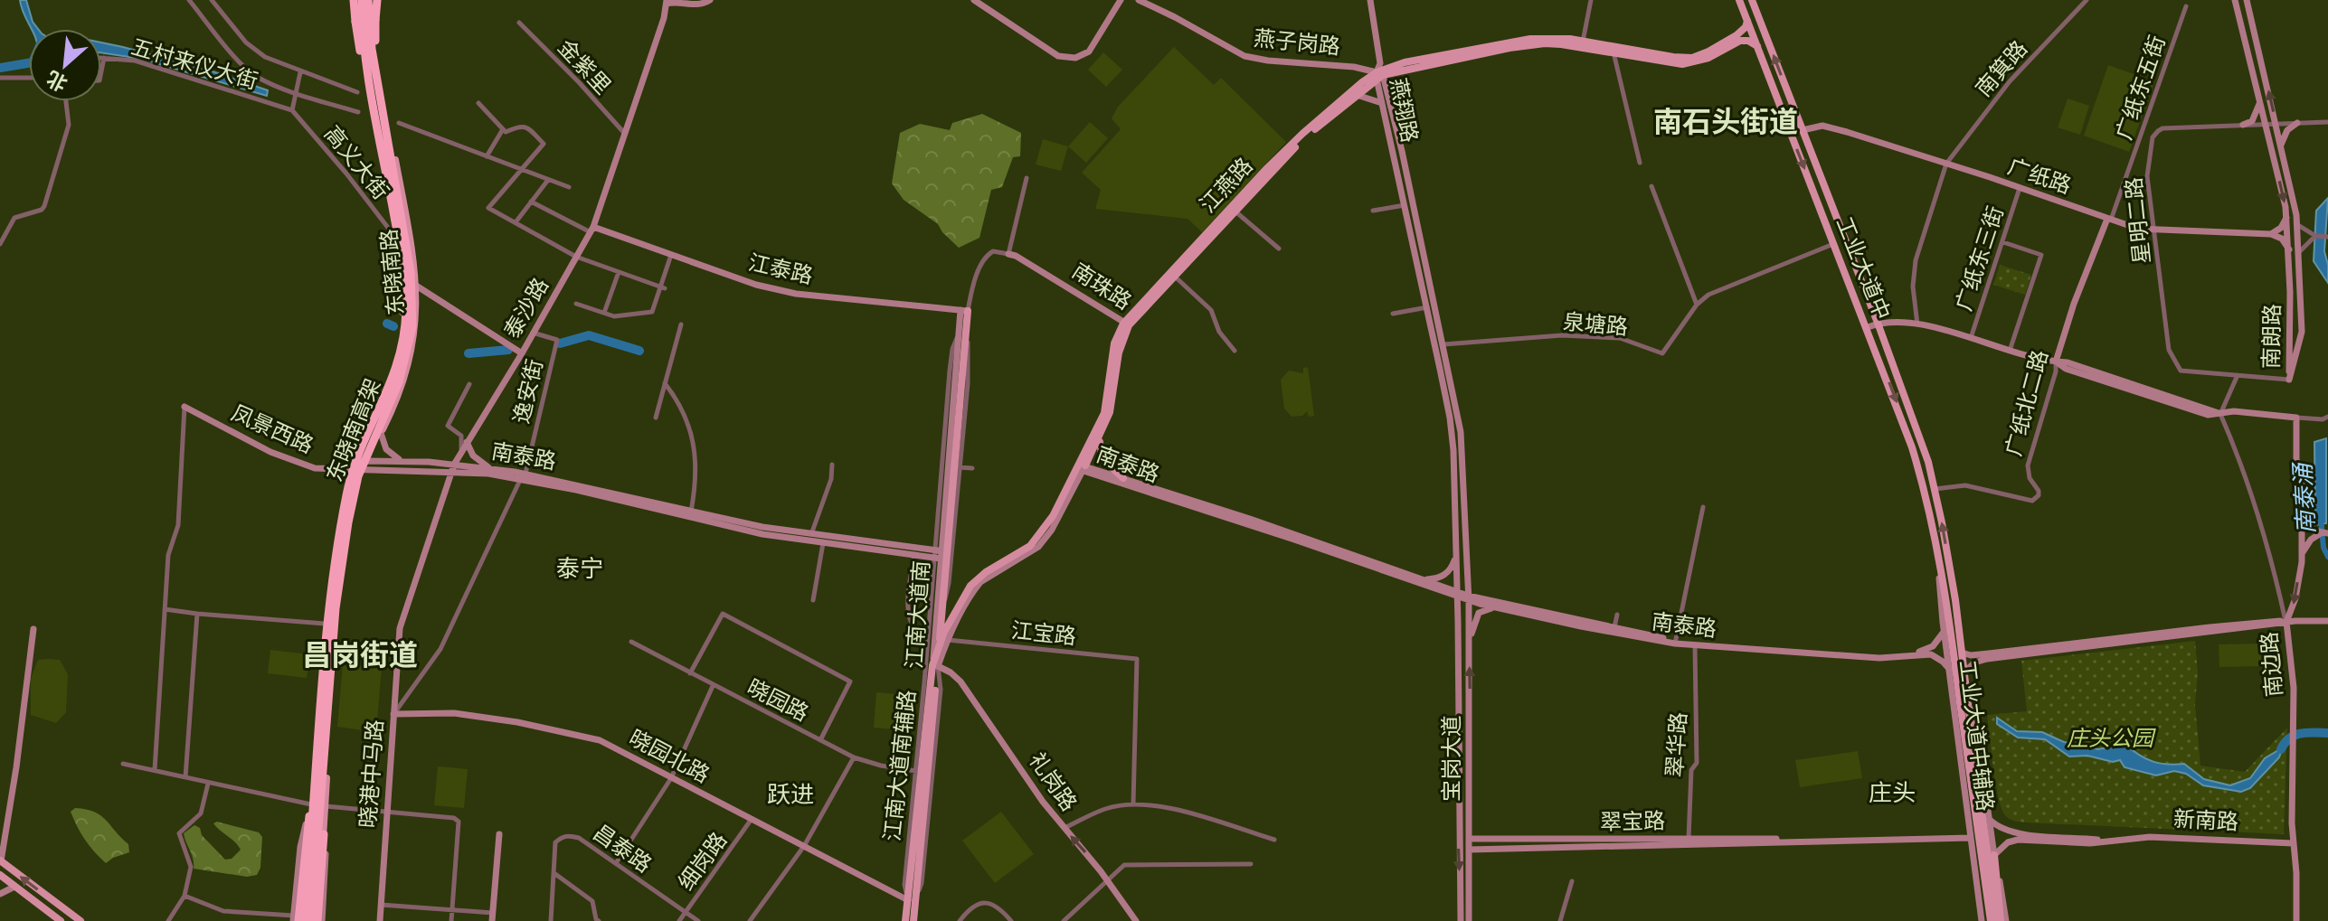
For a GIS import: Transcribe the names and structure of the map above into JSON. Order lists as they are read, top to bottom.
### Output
{
  "streets": {
    "highway": ["东晓南高架"],
    "main road": [
      "江燕路",
      "工业大道中",
      "东晓南路",
      "江南大道南"
    ],
    "street": [
      "燕子岗路",
      "五村来仪大街",
      "金紫里",
      "南箕路",
      "广纸东五街",
      "燕翔路",
      "高义大街",
      "广纸路",
      "星明二路",
      "广纸东三街",
      "江泰路",
      "南珠路",
      "泰沙路",
      "泉塘路",
      "南朗路",
      "逸安街",
      "广纸北二路",
      "凤景西路",
      "南泰路",
      "江宝路",
      "南边路",
      "晓园路",
      "工业大道中辅路",
      "翠华路",
      "晓园北路",
      "宝岗大道",
      "江南大道南辅路",
      "晓港中马路",
      "礼岗路",
      "新南路",
      "翠宝路",
      "昌泰路",
      "细岗路"
    ]
  },
  "crossings": [
    ["燕子岗路", "燕翔路"],
    ["燕子岗路", "江燕路"],
    ["五村来仪大街", "高义大街"],
    ["金紫里", "泰沙路"],
    ["南箕路", "广纸路"],
    ["广纸东五街", "广纸路"],
    ["广纸东五街", "广纸北二路"],
    ["燕翔路", "江燕路"],
    ["燕翔路", "泉塘路"],
    ["燕翔路", "南泰路"],
    ["燕翔路", "宝岗大道"],
    ["高义大街", "东晓南路"],
    ["广纸路", "星明二路"],
    ["广纸路", "广纸东三街"],
    ["广纸路", "广纸北二路"],
    ["江燕路", "工业大道中"],
    ["江燕路", "南珠路"],
    ["江燕路", "南泰路"],
    ["江燕路", "江南大道南"],
    ["江燕路", "江宝路"],
    ["江燕路", "江南大道南辅路"],
    ["江燕路", "礼岗路"],
    ["星明二路", "南朗路"],
    ["工业大道中", "泉塘路"],
    ["工业大道中", "工业大道中辅路"],
    ["江泰路", "泰沙路"],
    ["江泰路", "江南大道南"],
    ["东晓南路", "凤景西路"],
    ["东晓南路", "东晓南高架"],
    ["东晓南路", "南泰路"],
    ["泰沙路", "逸安街"],
    ["泰沙路", "南泰路"],
    ["泰沙路", "晓港中马路"],
    ["逸安街", "南泰路"],
    ["凤景西路", "南泰路"],
    ["南泰路", "江南大道南"],
    ["南泰路", "工业大道中辅路"],
    ["南泰路", "翠华路"],
    ["南泰路", "宝岗大道"],
    ["南泰路", "江南大道南辅路"],
    ["江南大道南", "晓园北路"],
    ["江南大道南", "江南大道南辅路"],
    ["江南大道南", "礼岗路"],
    ["南边路", "新南路"],
    ["晓园路", "江南大道南辅路"],
    ["工业大道中辅路", "新南路"],
    ["工业大道中辅路", "翠宝路"],
    ["翠华路", "翠宝路"],
    ["晓园北路", "江南大道南辅路"],
    ["晓园北路", "晓港中马路"],
    ["晓园北路", "细岗路"],
    ["宝岗大道", "翠宝路"],
    ["江南大道南辅路", "礼岗路"],
    ["昌泰路", "细岗路"]
  ],
  "districts": [
    "南石头街道",
    "泰宁",
    "昌岗街道",
    "庄头",
    "跃进"
  ],
  "water": ["南泰涌"],
  "parks": ["庄头公园"],
  "north": "bottom left"
}
